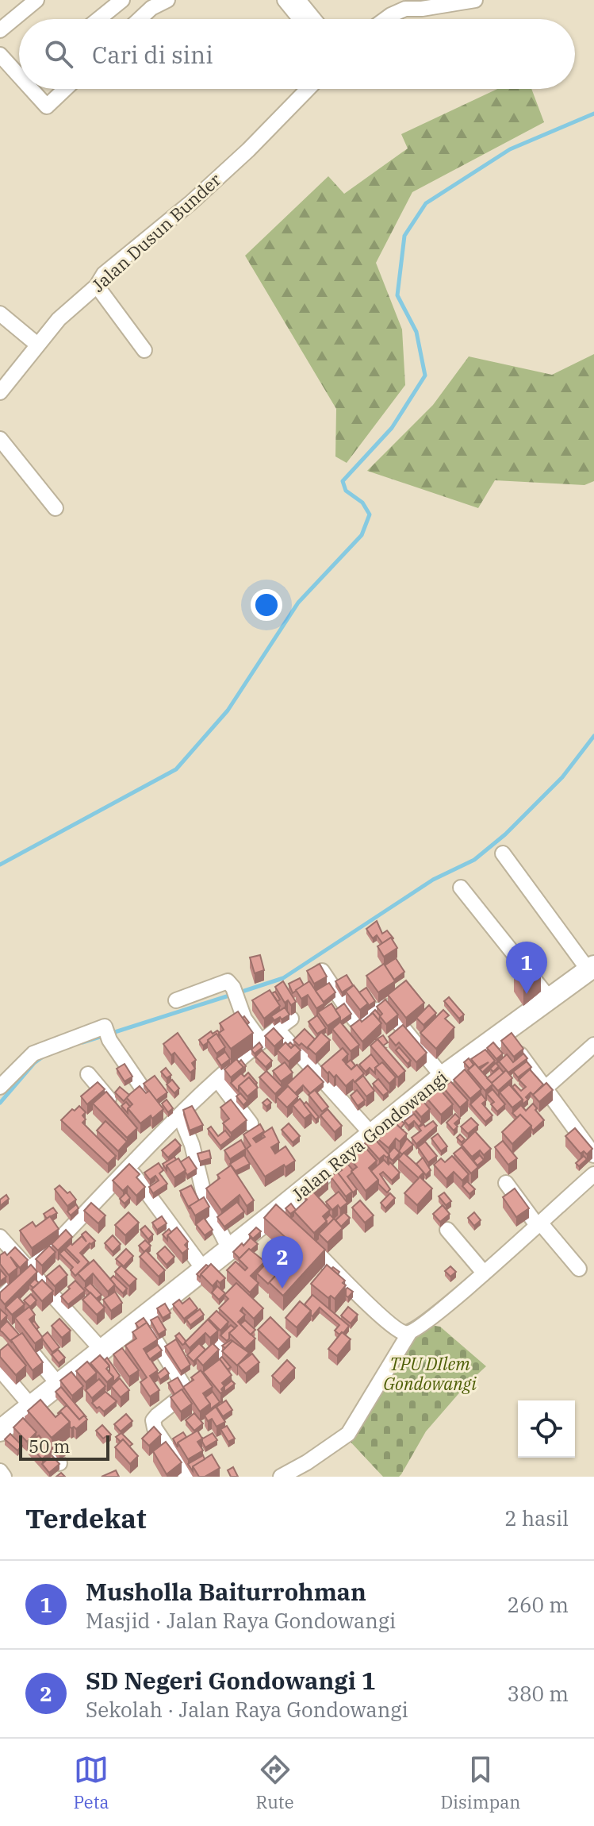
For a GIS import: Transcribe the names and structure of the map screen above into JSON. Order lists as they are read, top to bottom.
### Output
{
  "streets": {
    "street": ["Jalan Dusun Bunder", "Jalan Raya Gondowangi"]
  },
  "parks": ["TPU DIlem Gondowangi"],
  "scale_bar": "50 m",
  "page": {
    "search": "Cari di sini",
    "pins": ["1", "2"],
    "scale": "50 m",
    "heading": ["Terdekat", "2 hasil"],
    "list": [
      {
        "mark": "1",
        "name": "Musholla Baiturrohman",
        "note": "Masjid · Jalan Raya Gondowangi",
        "value": "260 m"
      },
      {
        "mark": "2",
        "name": "SD Negeri Gondowangi 1",
        "note": "Sekolah · Jalan Raya Gondowangi",
        "value": "380 m"
      }
    ],
    "nav": ["Peta", "Rute", "Disimpan"]
  }
}
